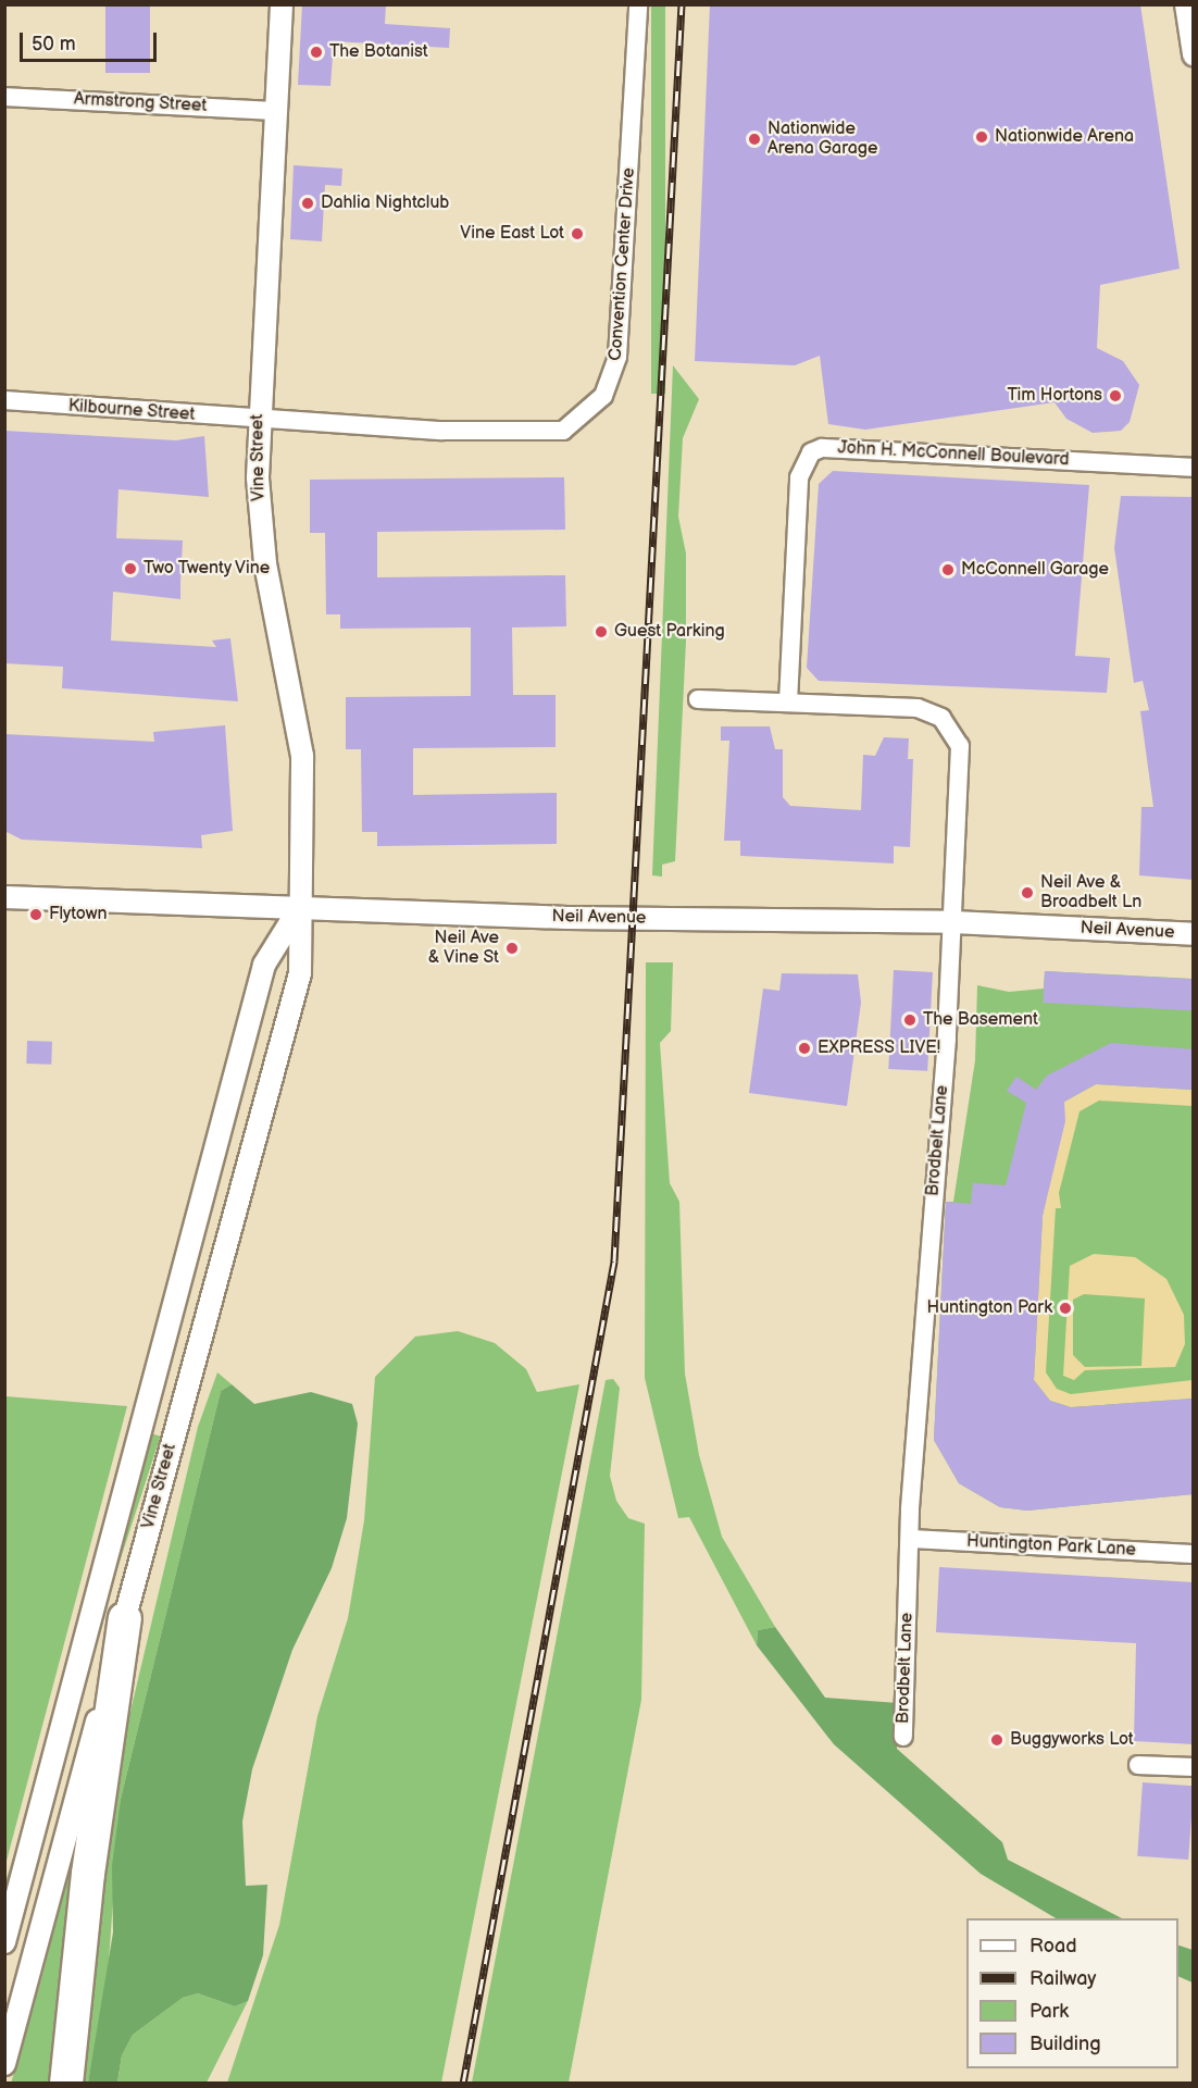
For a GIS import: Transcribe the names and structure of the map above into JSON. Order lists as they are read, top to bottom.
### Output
{
  "streets": {
    "street": [
      "Armstrong Street",
      "Convention Center Drive",
      "Kilbourne Street",
      "John H. McConnell Boulevard",
      "Vine Street",
      "Neil Avenue",
      "Brodbelt Lane",
      "Huntington Park Lane"
    ]
  },
  "crossings": [
    ["Armstrong Street", "Vine Street"],
    ["Convention Center Drive", "Kilbourne Street"],
    ["Convention Center Drive", "Vine Street"],
    ["Kilbourne Street", "Vine Street"],
    ["John H. McConnell Boulevard", "Brodbelt Lane"],
    ["Vine Street", "Neil Avenue"],
    ["Neil Avenue", "Brodbelt Lane"],
    ["Brodbelt Lane", "Huntington Park Lane"]
  ],
  "places": [
    "The Botanist",
    "Nationwide Arena",
    "Nationwide Arena Garage",
    "Dahlia Nightclub",
    "Vine East Lot",
    "Tim Hortons",
    "Two Twenty Vine",
    "McConnell Garage",
    "Guest Parking",
    "Neil Ave & Broadbelt Ln",
    "Flytown",
    "Neil Ave & Vine St",
    "The Basement",
    "EXPRESS LIVE!",
    "Huntington Park",
    "Buggyworks Lot"
  ],
  "legend": [
    "Road",
    "Railway",
    "Park",
    "Building"
  ],
  "scale_bar": "50 m"
}
